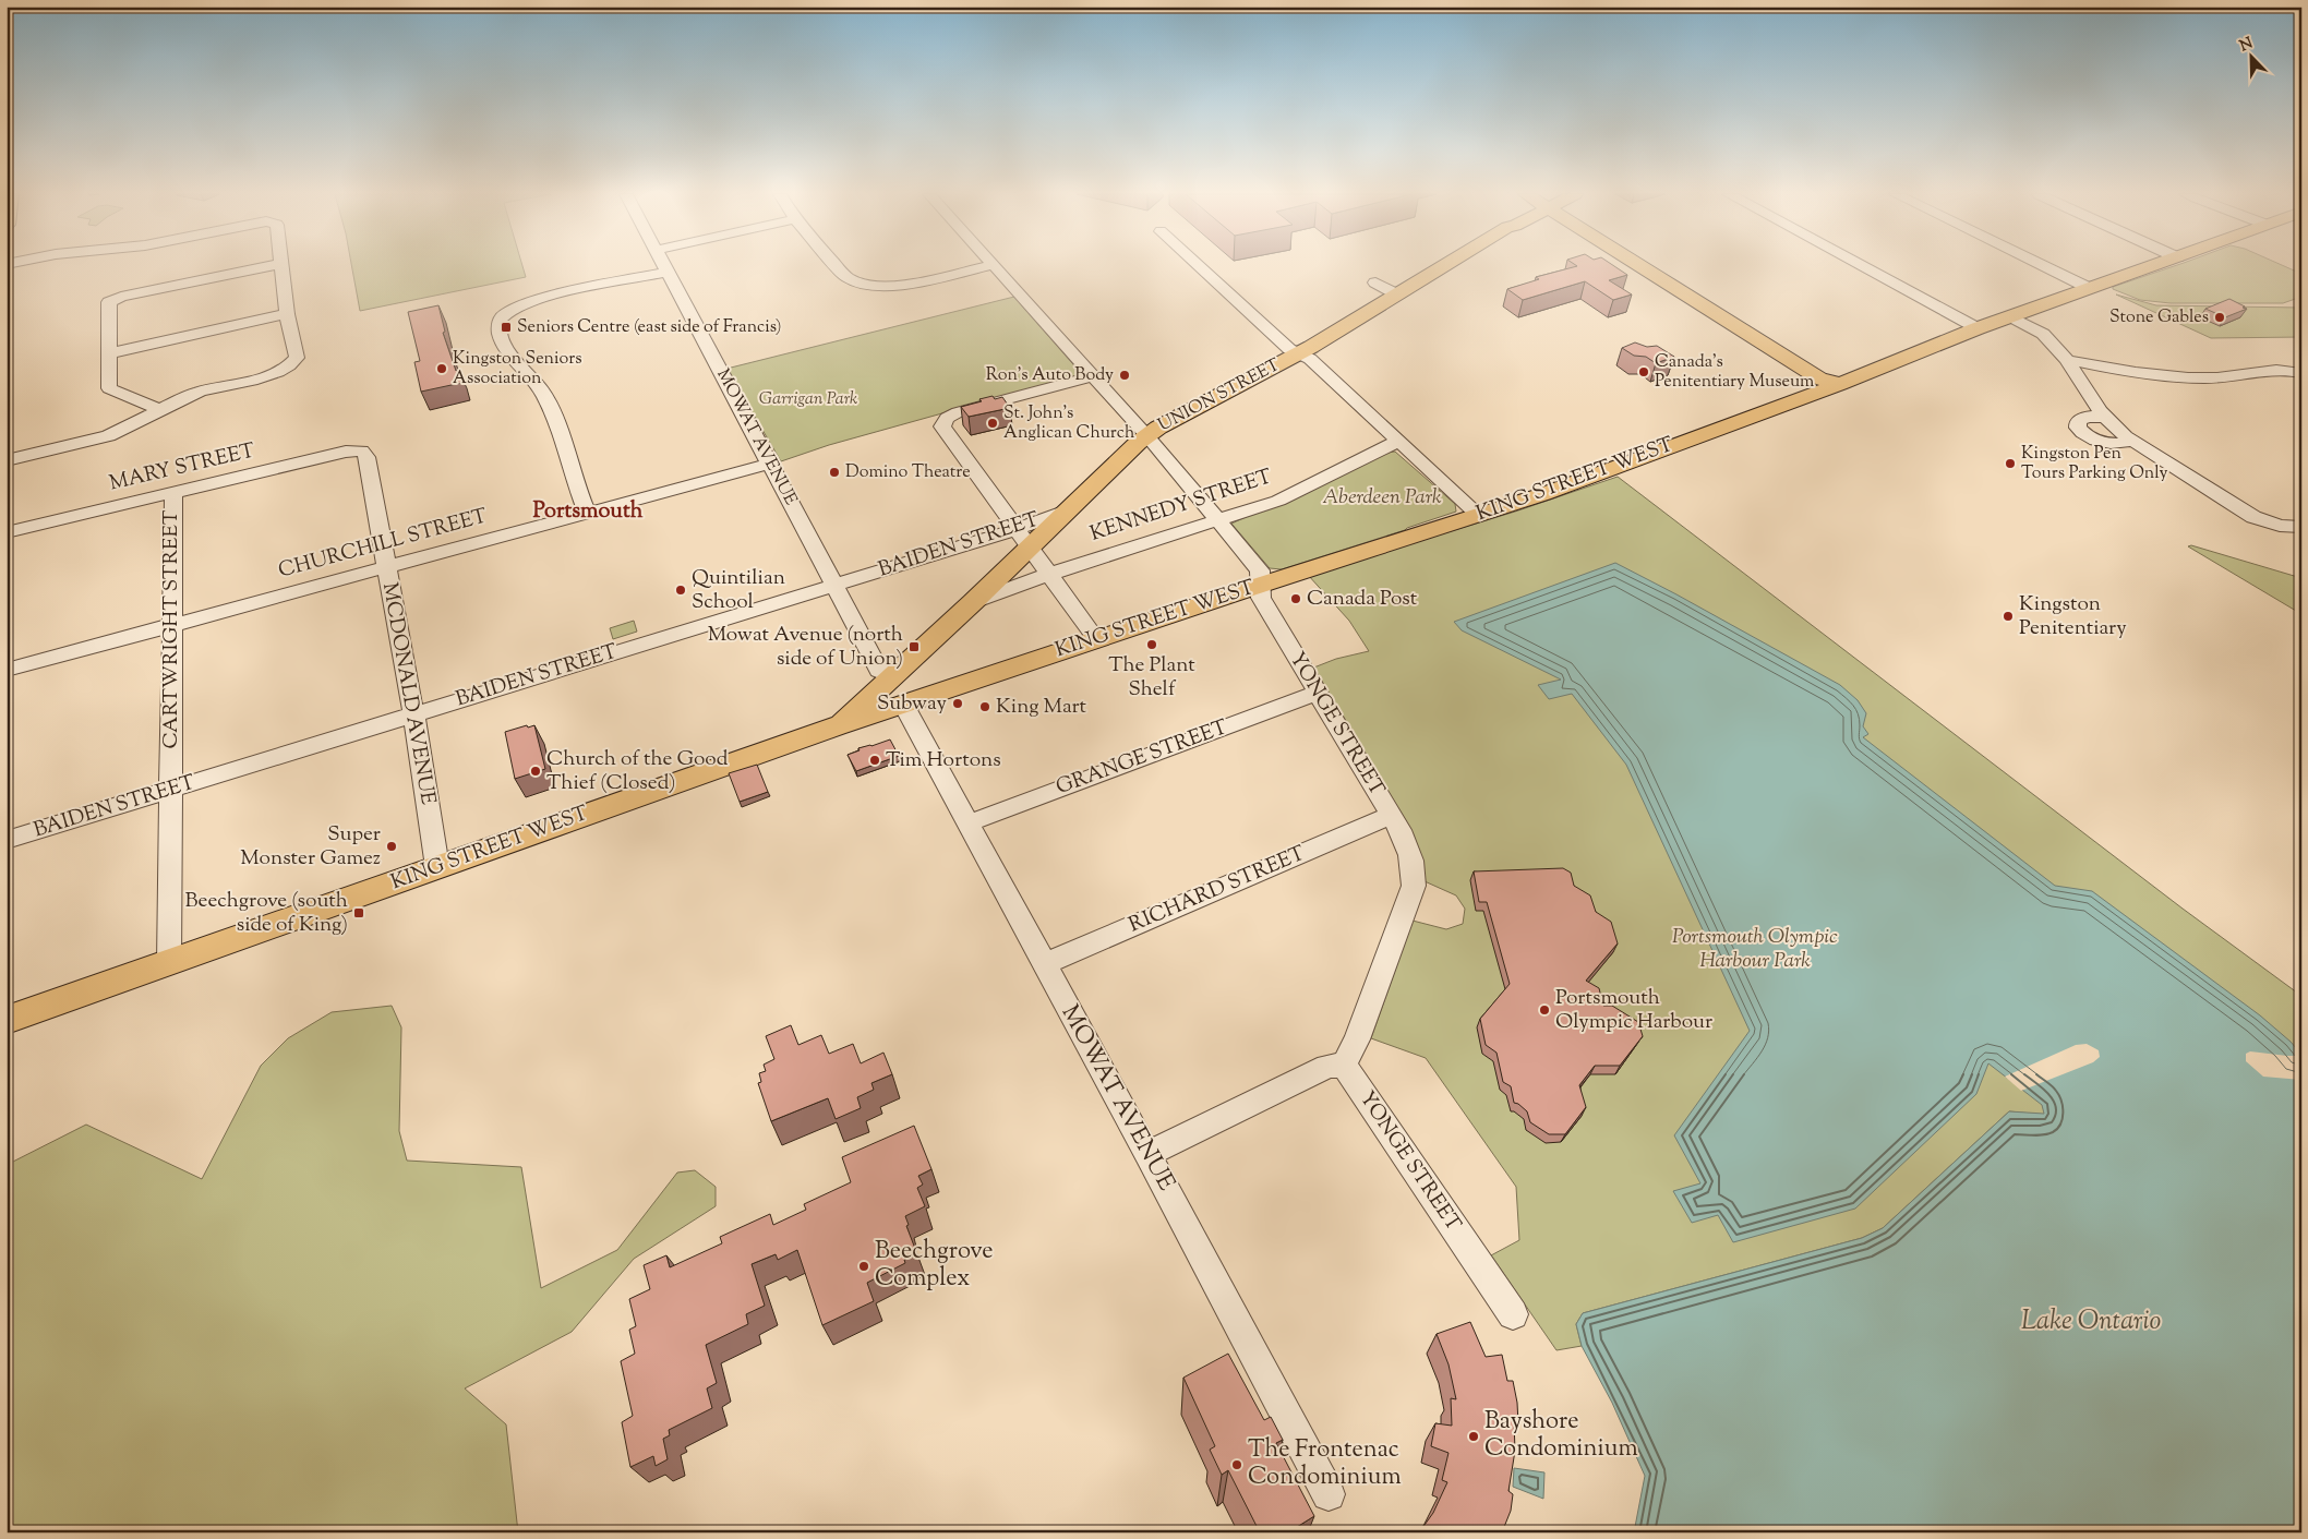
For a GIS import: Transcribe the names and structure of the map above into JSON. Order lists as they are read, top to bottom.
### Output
{
  "streets": {
    "main road": ["UNION STREET", "KING STREET WEST"],
    "street": [
      "MOWAT AVENUE",
      "MARY STREET",
      "KENNEDY STREET",
      "CHURCHILL STREET",
      "BAIDEN STREET",
      "CARTWRIGHT STREET",
      "MCDONALD AVENUE",
      "YONGE STREET",
      "GRANGE STREET",
      "RICHARD STREET"
    ]
  },
  "crossings": [
    ["UNION STREET", "MOWAT AVENUE"],
    ["UNION STREET", "KING STREET WEST"],
    ["UNION STREET", "KENNEDY STREET"],
    ["UNION STREET", "BAIDEN STREET"],
    ["UNION STREET", "YONGE STREET"],
    ["MOWAT AVENUE", "KING STREET WEST"],
    ["MOWAT AVENUE", "CHURCHILL STREET"],
    ["MOWAT AVENUE", "BAIDEN STREET"],
    ["MOWAT AVENUE", "GRANGE STREET"],
    ["MOWAT AVENUE", "RICHARD STREET"],
    ["MARY STREET", "CARTWRIGHT STREET"],
    ["MARY STREET", "MCDONALD AVENUE"],
    ["KING STREET WEST", "CARTWRIGHT STREET"],
    ["KING STREET WEST", "MCDONALD AVENUE"],
    ["KING STREET WEST", "YONGE STREET"],
    ["KENNEDY STREET", "YONGE STREET"],
    ["CHURCHILL STREET", "CARTWRIGHT STREET"],
    ["CHURCHILL STREET", "MCDONALD AVENUE"],
    ["BAIDEN STREET", "CARTWRIGHT STREET"],
    ["BAIDEN STREET", "MCDONALD AVENUE"],
    ["YONGE STREET", "GRANGE STREET"],
    ["YONGE STREET", "RICHARD STREET"]
  ],
  "districts": ["Portsmouth"],
  "water": ["Lake Ontario"],
  "parks": ["Garrigan Park", "Aberdeen Park", "Portsmouth Olympic Harbour Park"],
  "places": {
    "other": [
      "Stone Gables",
      "Kingston Seniors Association",
      "Canada's Penitentiary Museum",
      "Ron’s Auto Body",
      "St. John's Anglican Church",
      "Kingston Pen Tours Parking Only",
      "Domino Theatre",
      "Quintilian School",
      "Canada Post",
      "Kingston Penitentiary",
      "The Plant Shelf",
      "Subway",
      "King Mart",
      "Tim Hortons",
      "Church of the Good Thief (Closed)",
      "Super Monster Gamez",
      "Portsmouth Olympic Harbour",
      "Beechgrove Complex",
      "Bayshore Condominium",
      "The Frontenac Condominium"
    ],
    "transit": ["Seniors Centre (east side of Francis)", "Mowat Avenue (north side of Union)", "Beechgrove (south side of King)"]
  },
  "north": "top left"
}
